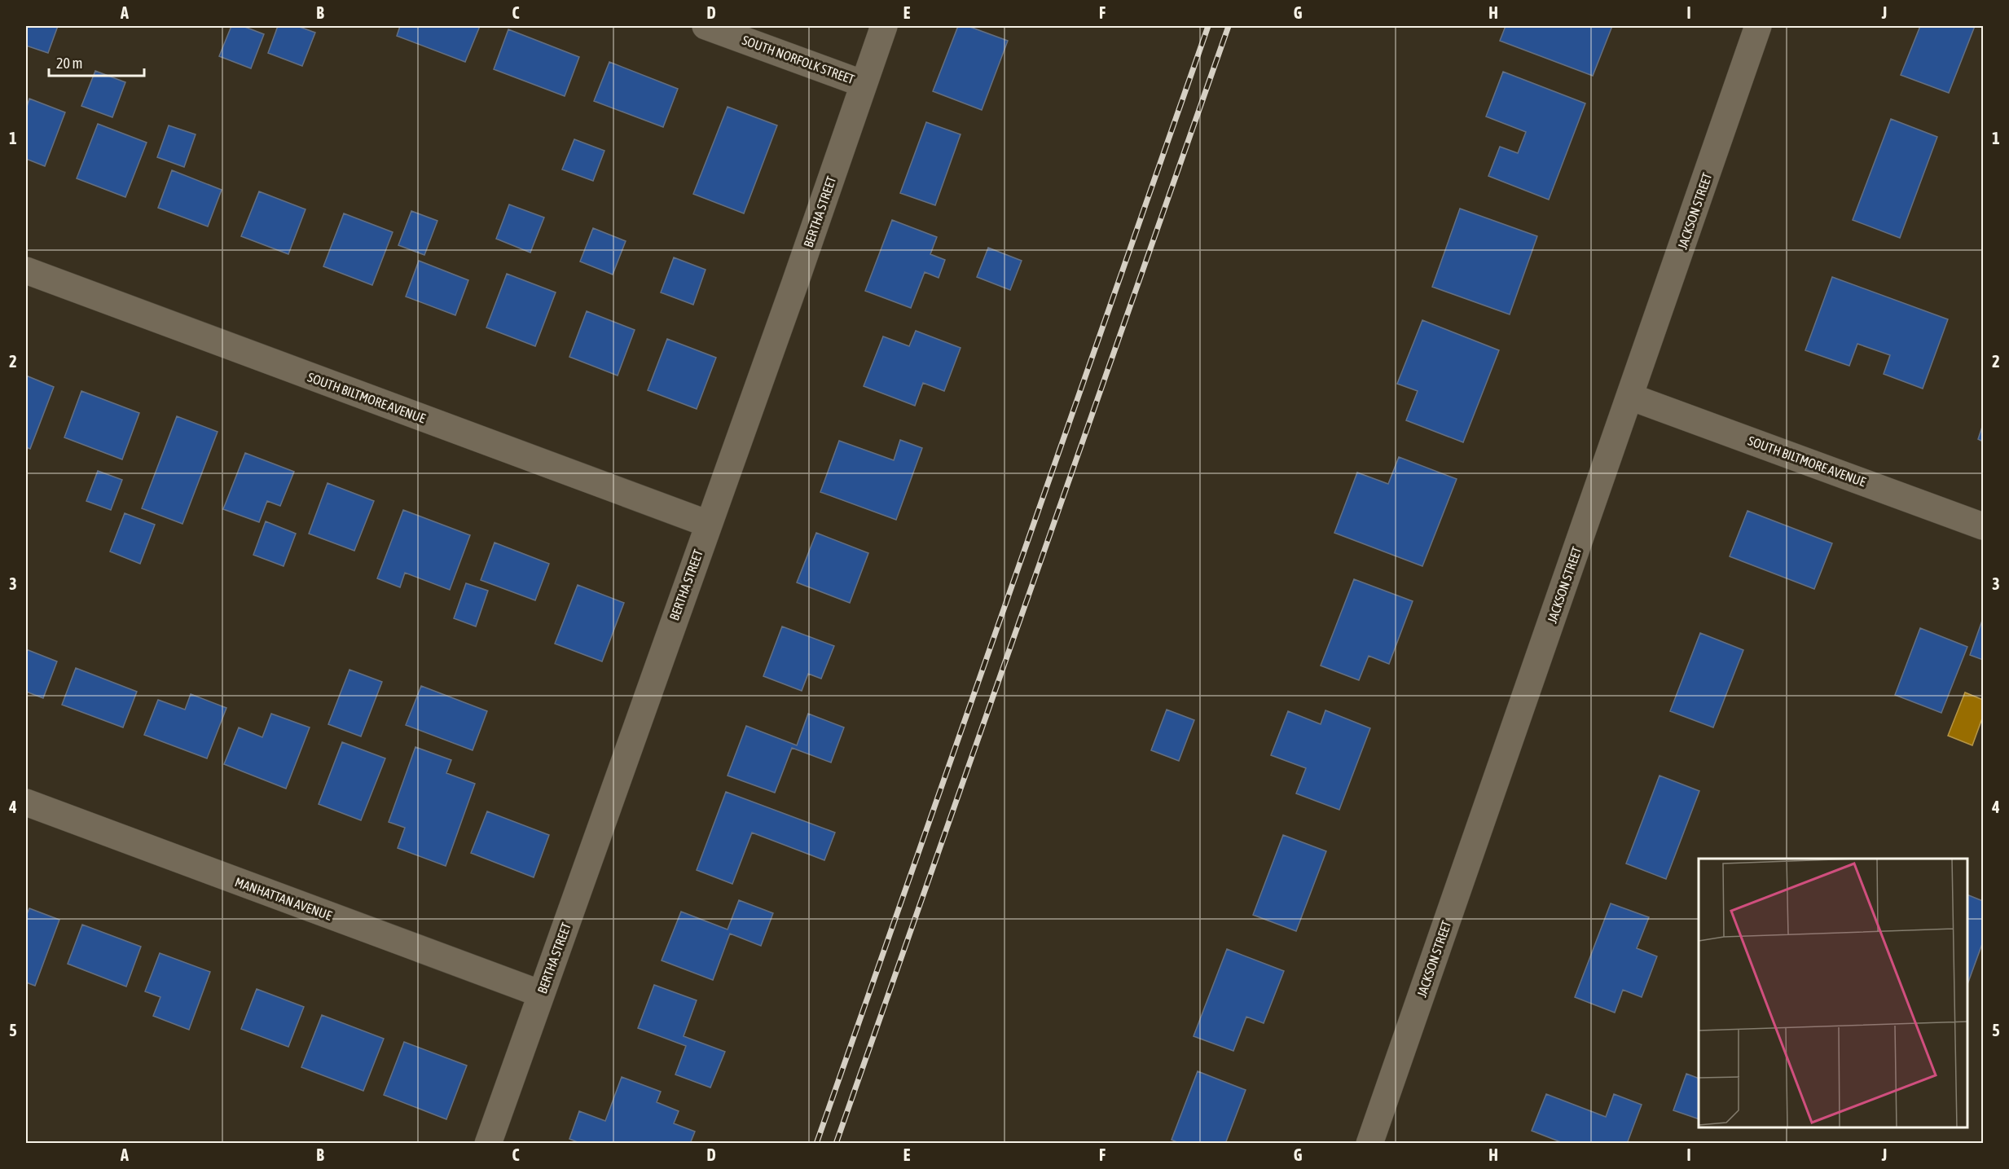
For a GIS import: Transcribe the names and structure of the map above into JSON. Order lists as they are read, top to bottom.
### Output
{
  "streets": {
    "street": [
      "SOUTH NORFOLK STREET",
      "JACKSON STREET",
      "BERTHA STREET",
      "SOUTH BILTMORE AVENUE",
      "MANHATTAN AVENUE"
    ]
  },
  "crossings": [
    ["SOUTH NORFOLK STREET", "BERTHA STREET"],
    ["JACKSON STREET", "SOUTH BILTMORE AVENUE"],
    ["BERTHA STREET", "SOUTH BILTMORE AVENUE"],
    ["BERTHA STREET", "MANHATTAN AVENUE"]
  ],
  "scale_bar": "20 m",
  "grid": {
    "columns": [
      "A",
      "B",
      "C",
      "D",
      "E",
      "F",
      "G",
      "H",
      "I",
      "J"
    ],
    "rows": [
      "1",
      "2",
      "3",
      "4",
      "5"
    ]
  }
}
